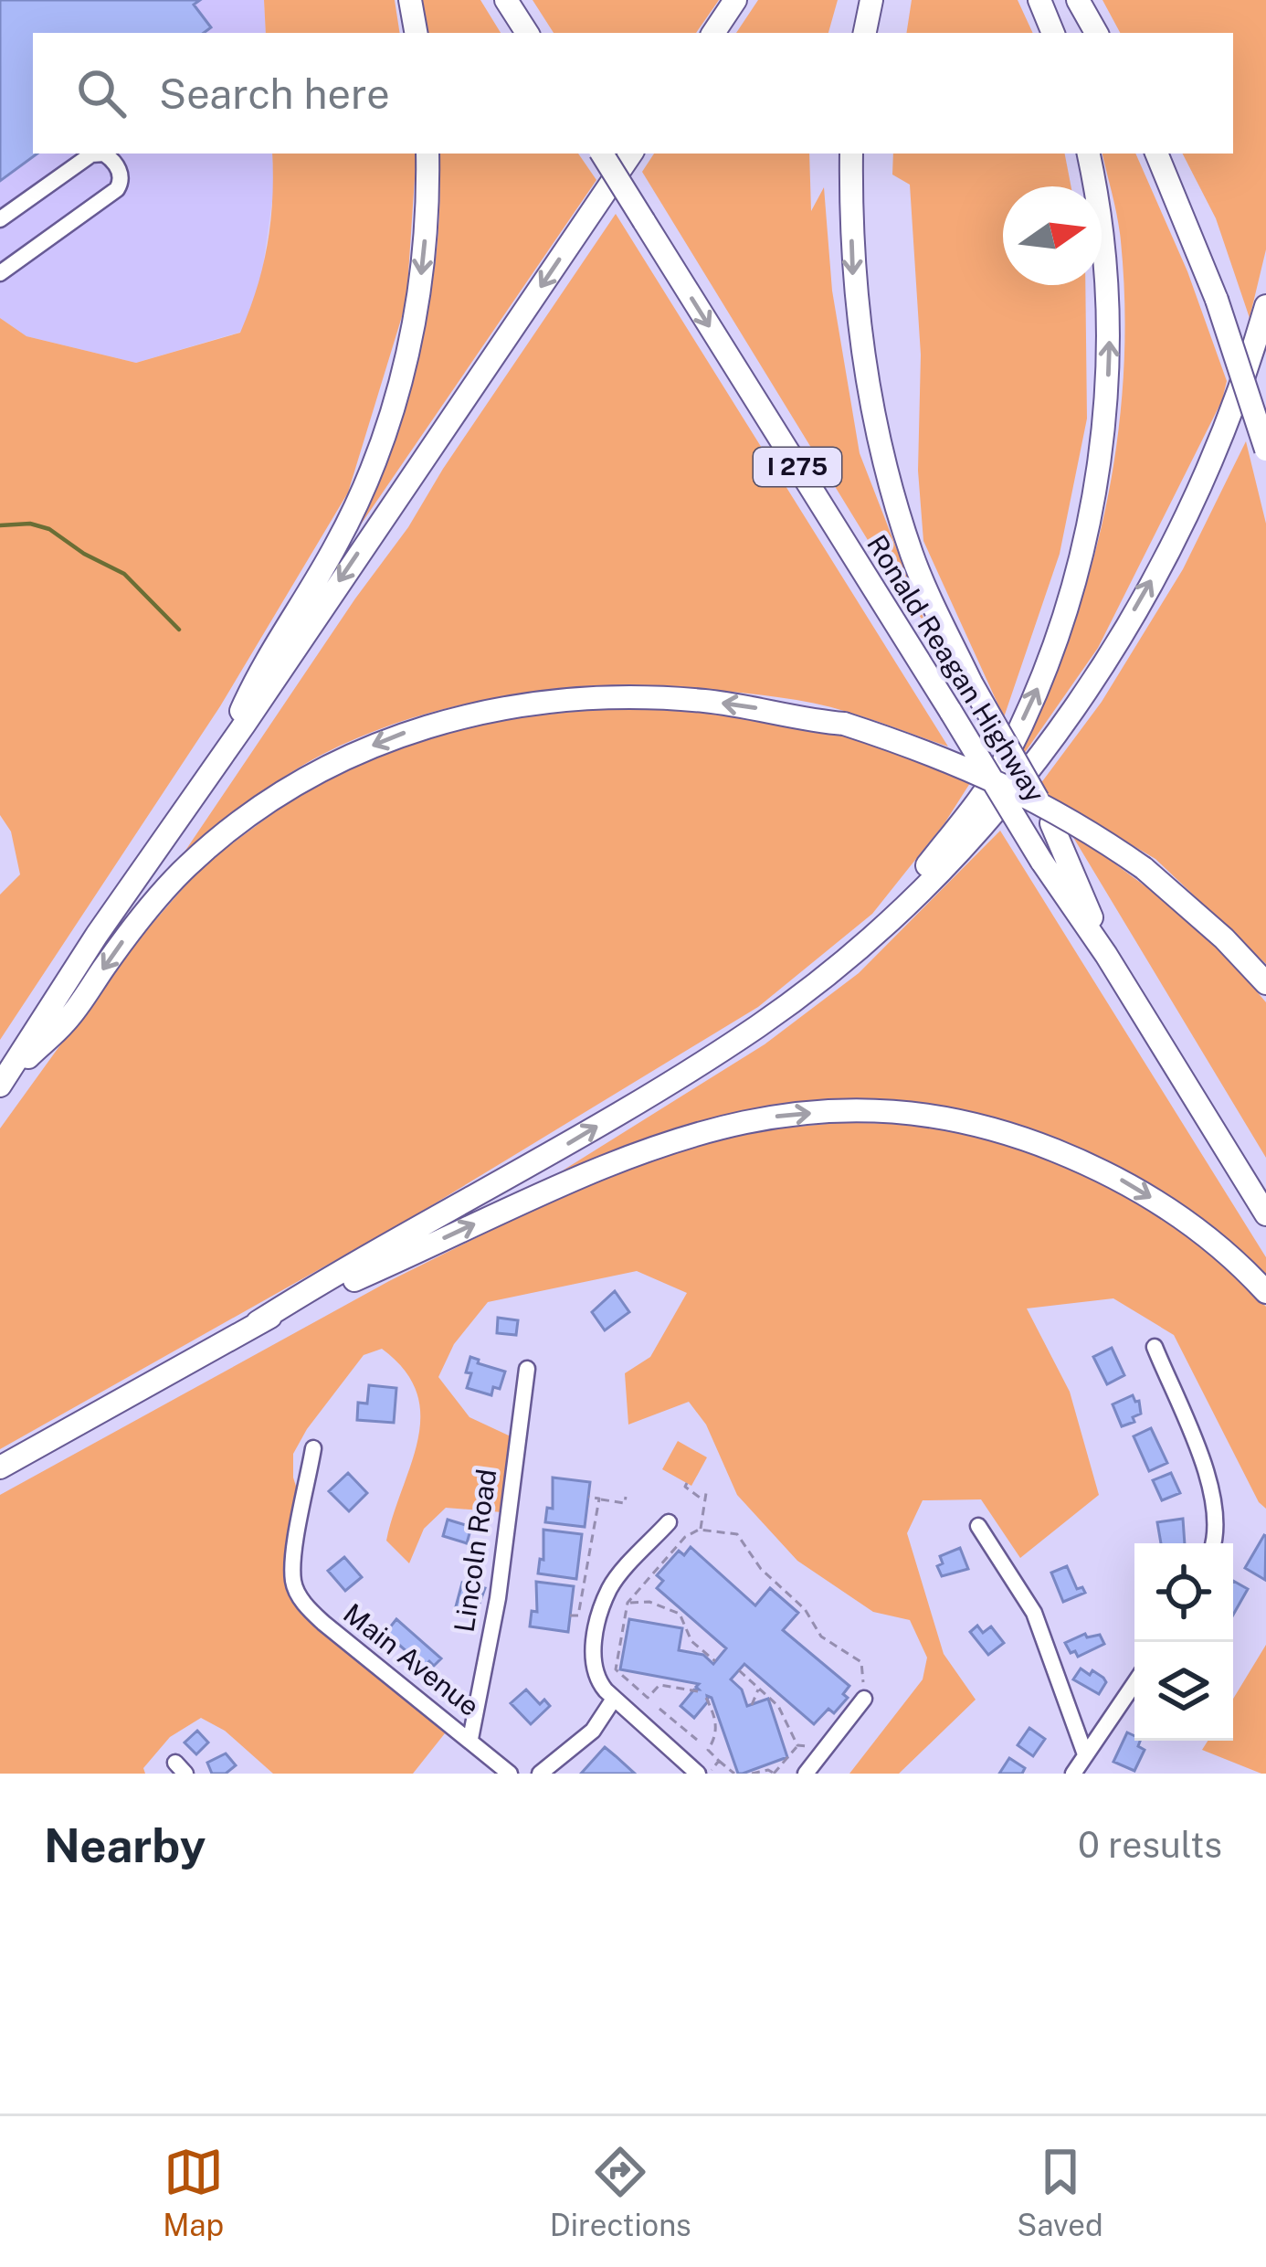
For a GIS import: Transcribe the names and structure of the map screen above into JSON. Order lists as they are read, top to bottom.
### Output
{
  "streets": {
    "highway": ["I 275", "Ronald Reagan Highway"],
    "street": ["Lincoln Road", "Main Avenue"]
  },
  "crossings": [
    ["Lincoln Road", "Main Avenue"]
  ],
  "north": "right",
  "page": {
    "search": "Search here",
    "heading": ["Nearby", "0 results"],
    "nav": ["Map", "Directions", "Saved"]
  }
}
